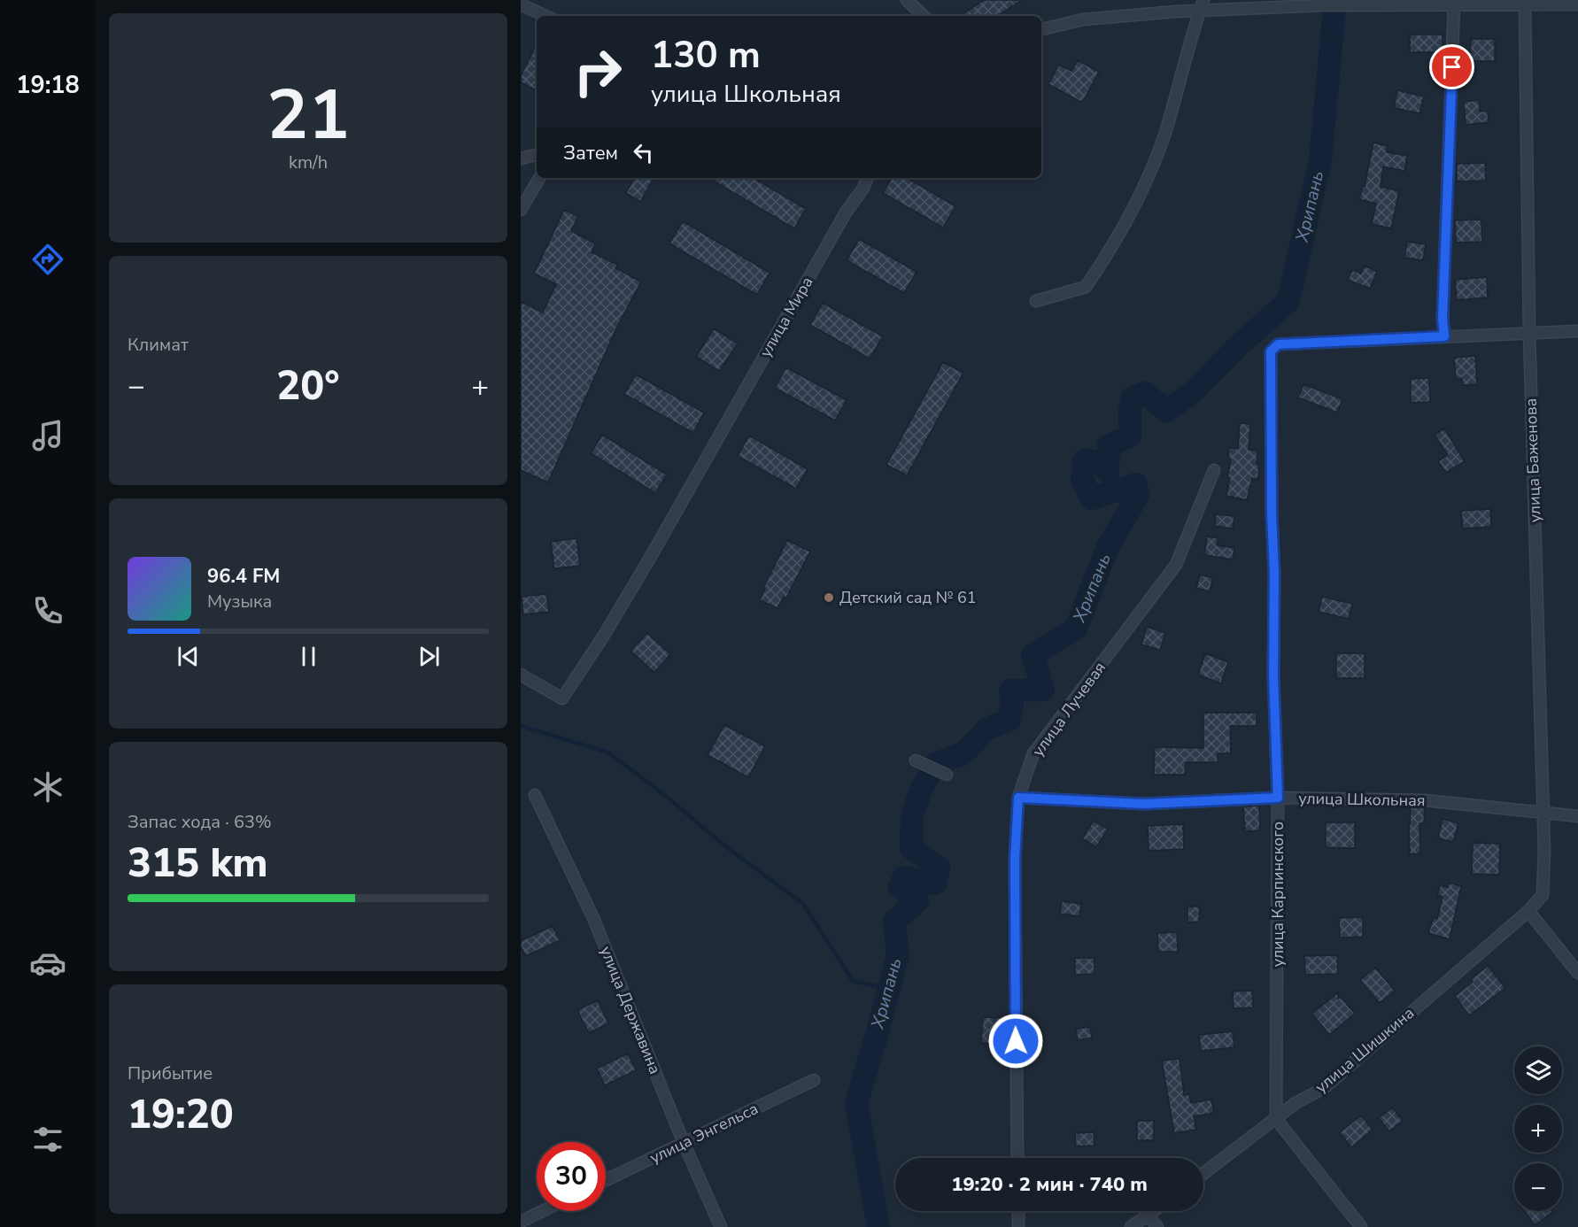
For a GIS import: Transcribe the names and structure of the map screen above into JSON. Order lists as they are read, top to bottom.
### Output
{
  "streets": {
    "street": [
      "улица Мира",
      "улица Баженова",
      "улица Лучевая",
      "улица Школьная",
      "улица Карпинского",
      "улица Державина",
      "улица Шишкина",
      "улица Энгельса"
    ]
  },
  "crossings": [
    ["улица Баженова", "улица Школьная"],
    ["улица Баженова", "улица Шишкина"],
    ["улица Лучевая", "улица Школьная"],
    ["улица Школьная", "улица Карпинского"],
    ["улица Карпинского", "улица Шишкина"],
    ["улица Державина", "улица Энгельса"]
  ],
  "water": ["Хрипань"],
  "places": ["Детский сад № 61"],
  "page": {
    "tabs": "19:18",
    "tile": [
      ["21", "km/h"],
      "Климат",
      ["Запас хода · 63%", "315 km"],
      ["Прибытие", "19:20"]
    ],
    "turn": ["130 m", "улица Школьная"],
    "then": "Затем",
    "heat": ["−", "20°", "+"],
    "song": ["96.4 FM", "Музыка"],
    "map_buttons": ["+", "−"],
    "limit": "30",
    "trip": "19:20 · 2 мин · 740 m"
  }
}
